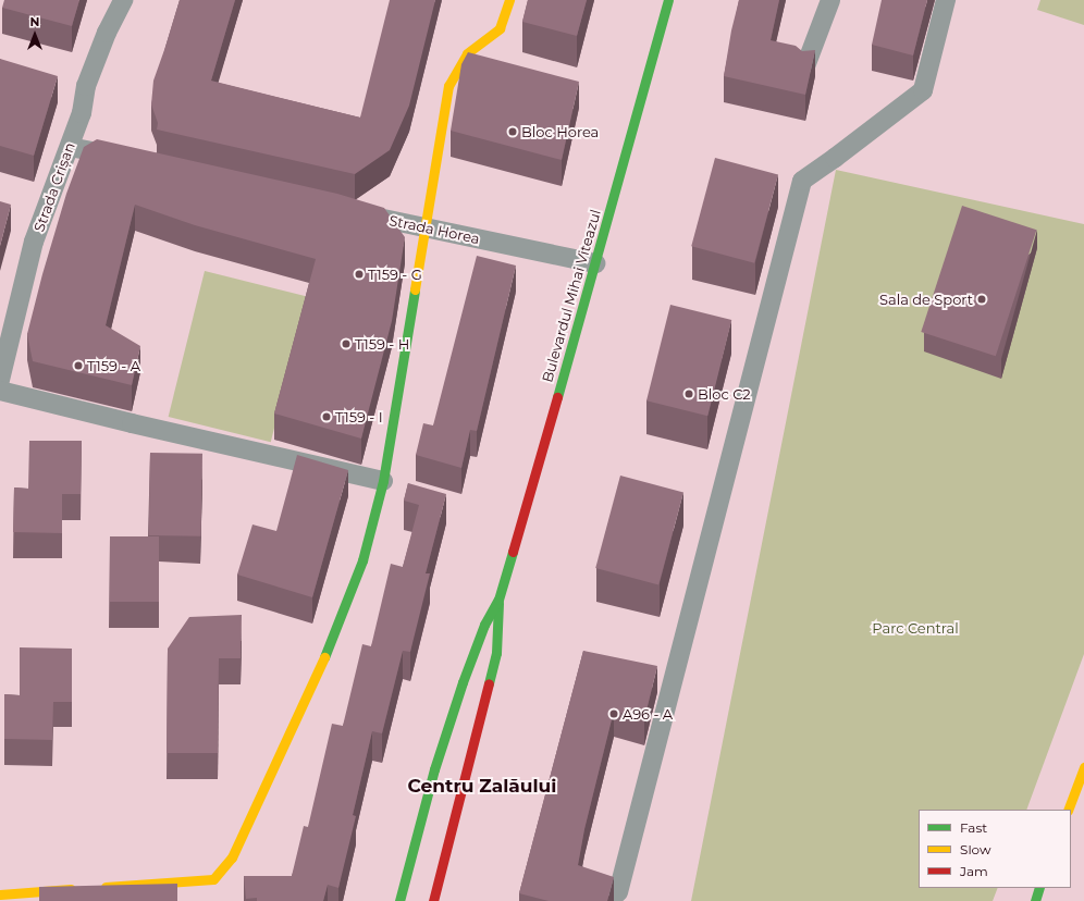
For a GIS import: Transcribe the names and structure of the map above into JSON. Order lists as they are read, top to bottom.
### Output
{
  "streets": {
    "main road": ["Bulevardul Mihai Viteazul"],
    "street": ["Strada Crișan", "Strada Horea"]
  },
  "crossings": [
    ["Strada Horea", "Bulevardul Mihai Viteazul"]
  ],
  "districts": ["Centru Zalăului"],
  "parks": ["Parc Central"],
  "places": [
    "Bloc Horea",
    "T159 - G",
    "Sala de Sport",
    "T159 - H",
    "T159 - A",
    "Bloc C2",
    "T159 - I",
    "A96 - A"
  ],
  "legend": ["Fast", "Slow", "Jam"],
  "north": "top"
}
